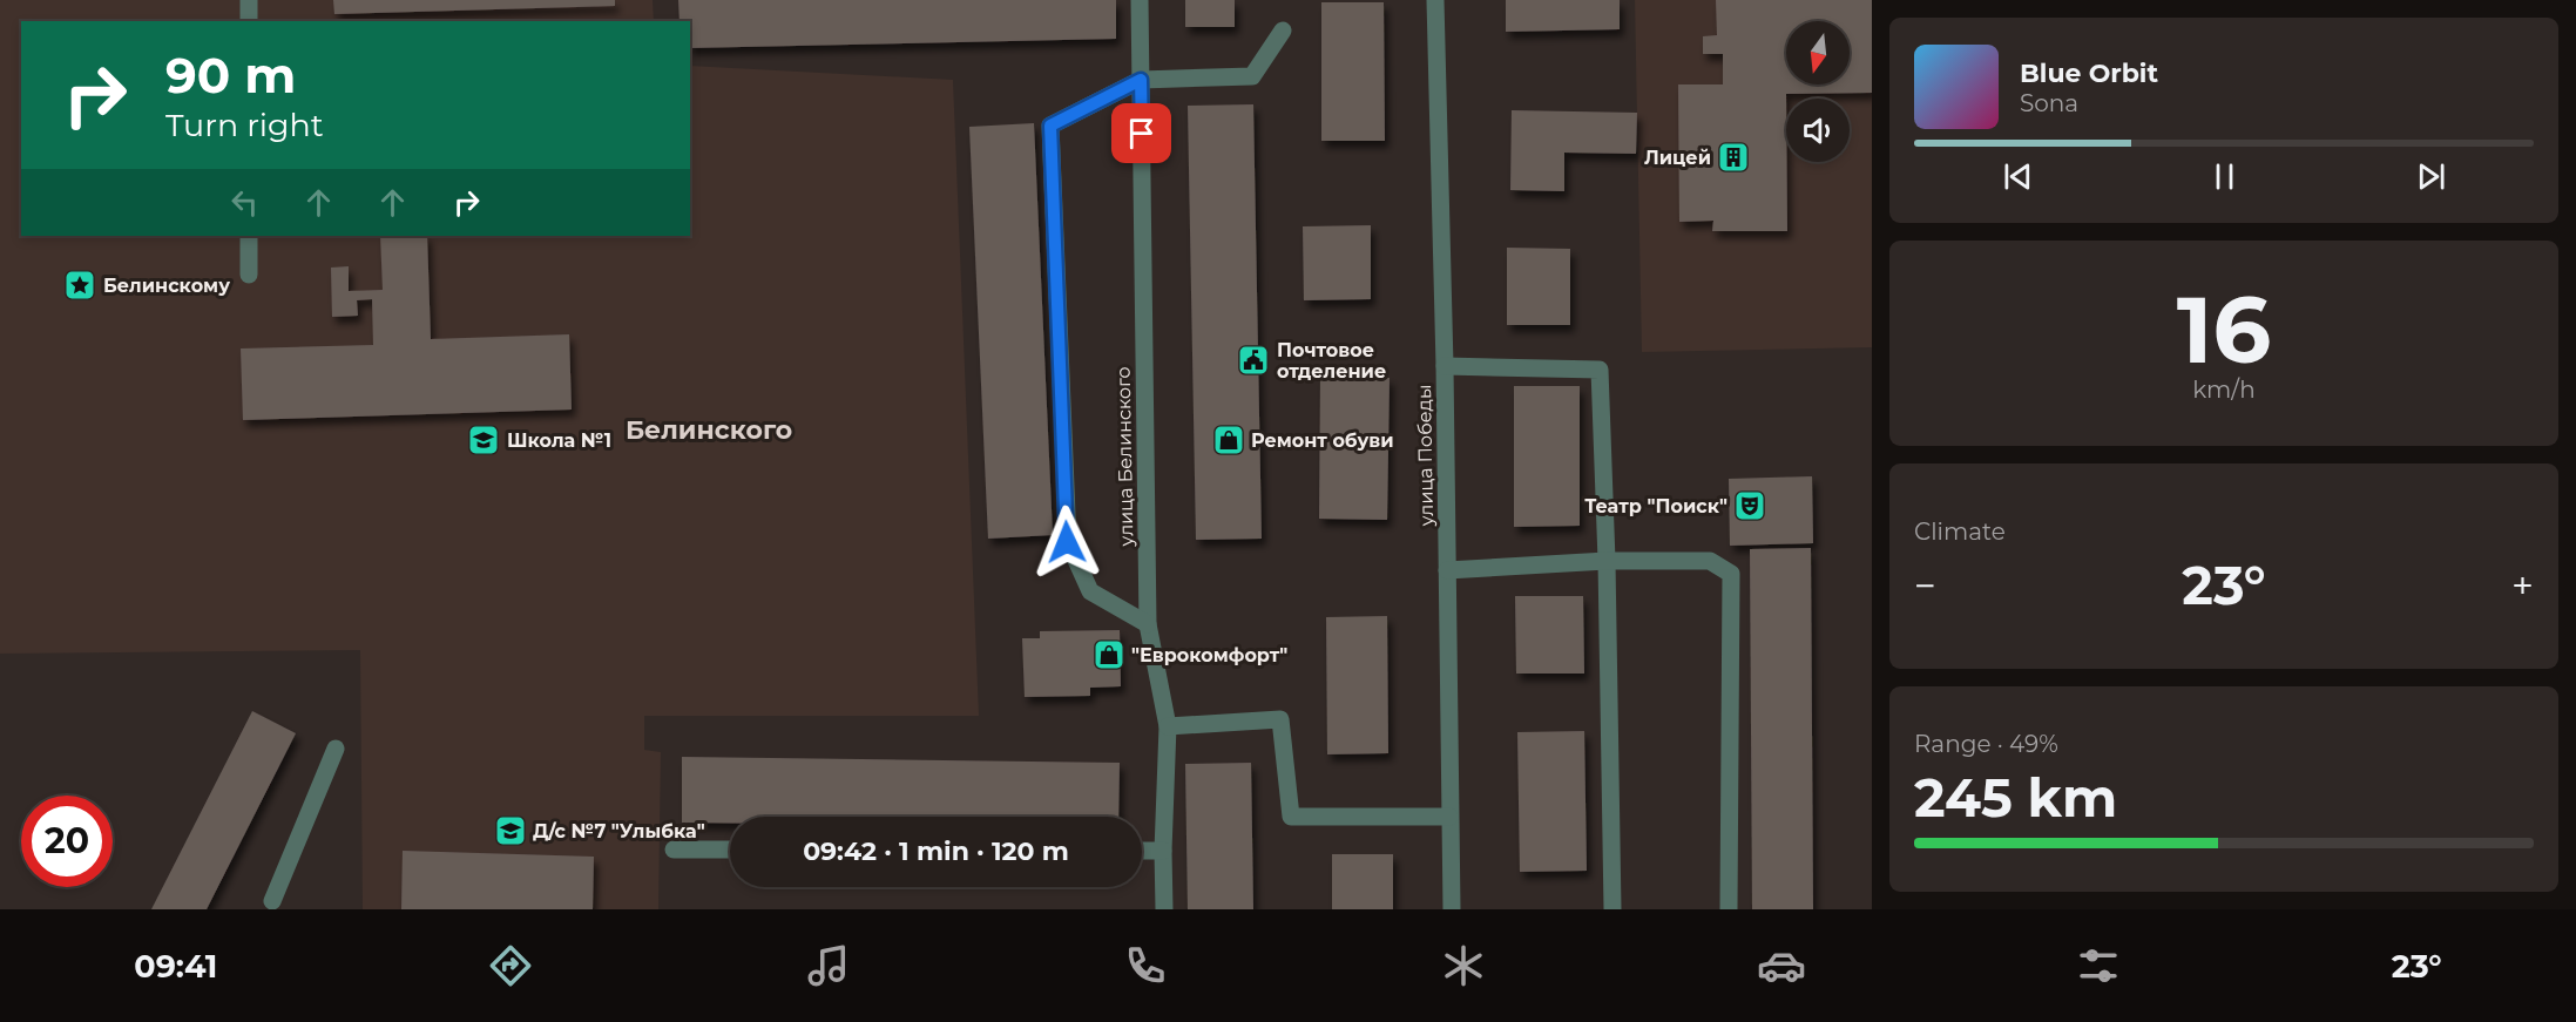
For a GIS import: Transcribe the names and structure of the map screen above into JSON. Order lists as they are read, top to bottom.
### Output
{
  "streets": {
    "street": ["улица Победы", "улица Белинского"]
  },
  "districts": ["Белинского"],
  "places": {
    "building": ["Лицей"],
    "place": ["Белинскому"],
    "public building": ["Почтовое отделение"],
    "school or university": ["Школа №1", "Д/с №7 \"Улыбка\""],
    "shop": ["Ремонт обуви", "\"Еврокомфорт\""],
    "theatre": ["Театр \"Поиск\""]
  },
  "north": "bottom",
  "page": {
    "turn": ["90 m", "Turn right"],
    "song": ["Blue Orbit", "Sona"],
    "tile": [
      ["16", "km/h"],
      "Climate",
      ["Range · 49%", "245 km"]
    ],
    "heat": ["−", "23°", "+"],
    "limit": "20",
    "trip": "09:42 · 1 min · 120 m",
    "tabs": ["09:41", "23°"]
  }
}
